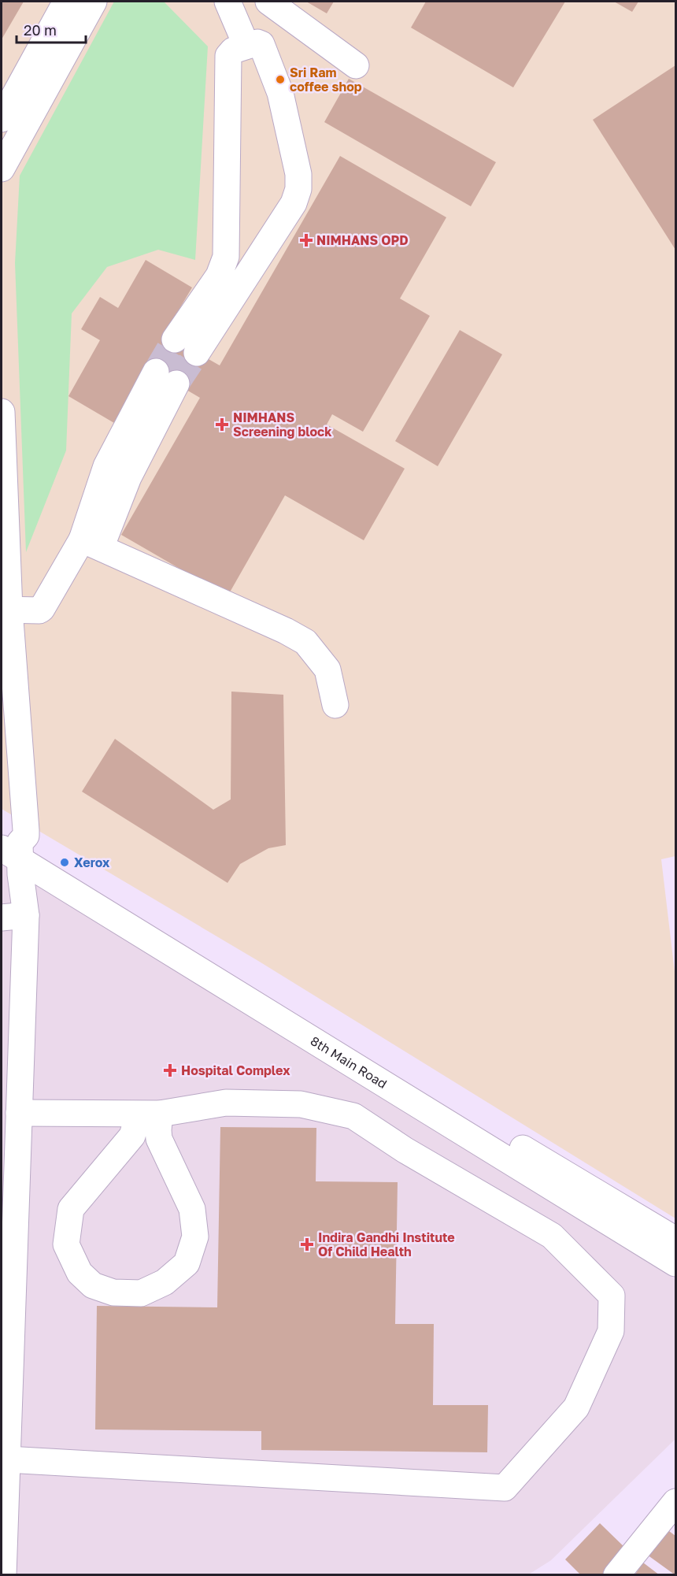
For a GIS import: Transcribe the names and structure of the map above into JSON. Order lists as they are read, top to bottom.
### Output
{
  "streets": {
    "street": ["8th Main Road"]
  },
  "places": {
    "other": ["Sri Ram coffee shop", "Xerox"],
    "health": [
      "NIMHANS OPD",
      "NIMHANS Screening block",
      "Hospital Complex",
      "Indira Gandhi Institute Of Child Health"
    ]
  },
  "scale_bar": "20 m"
}
